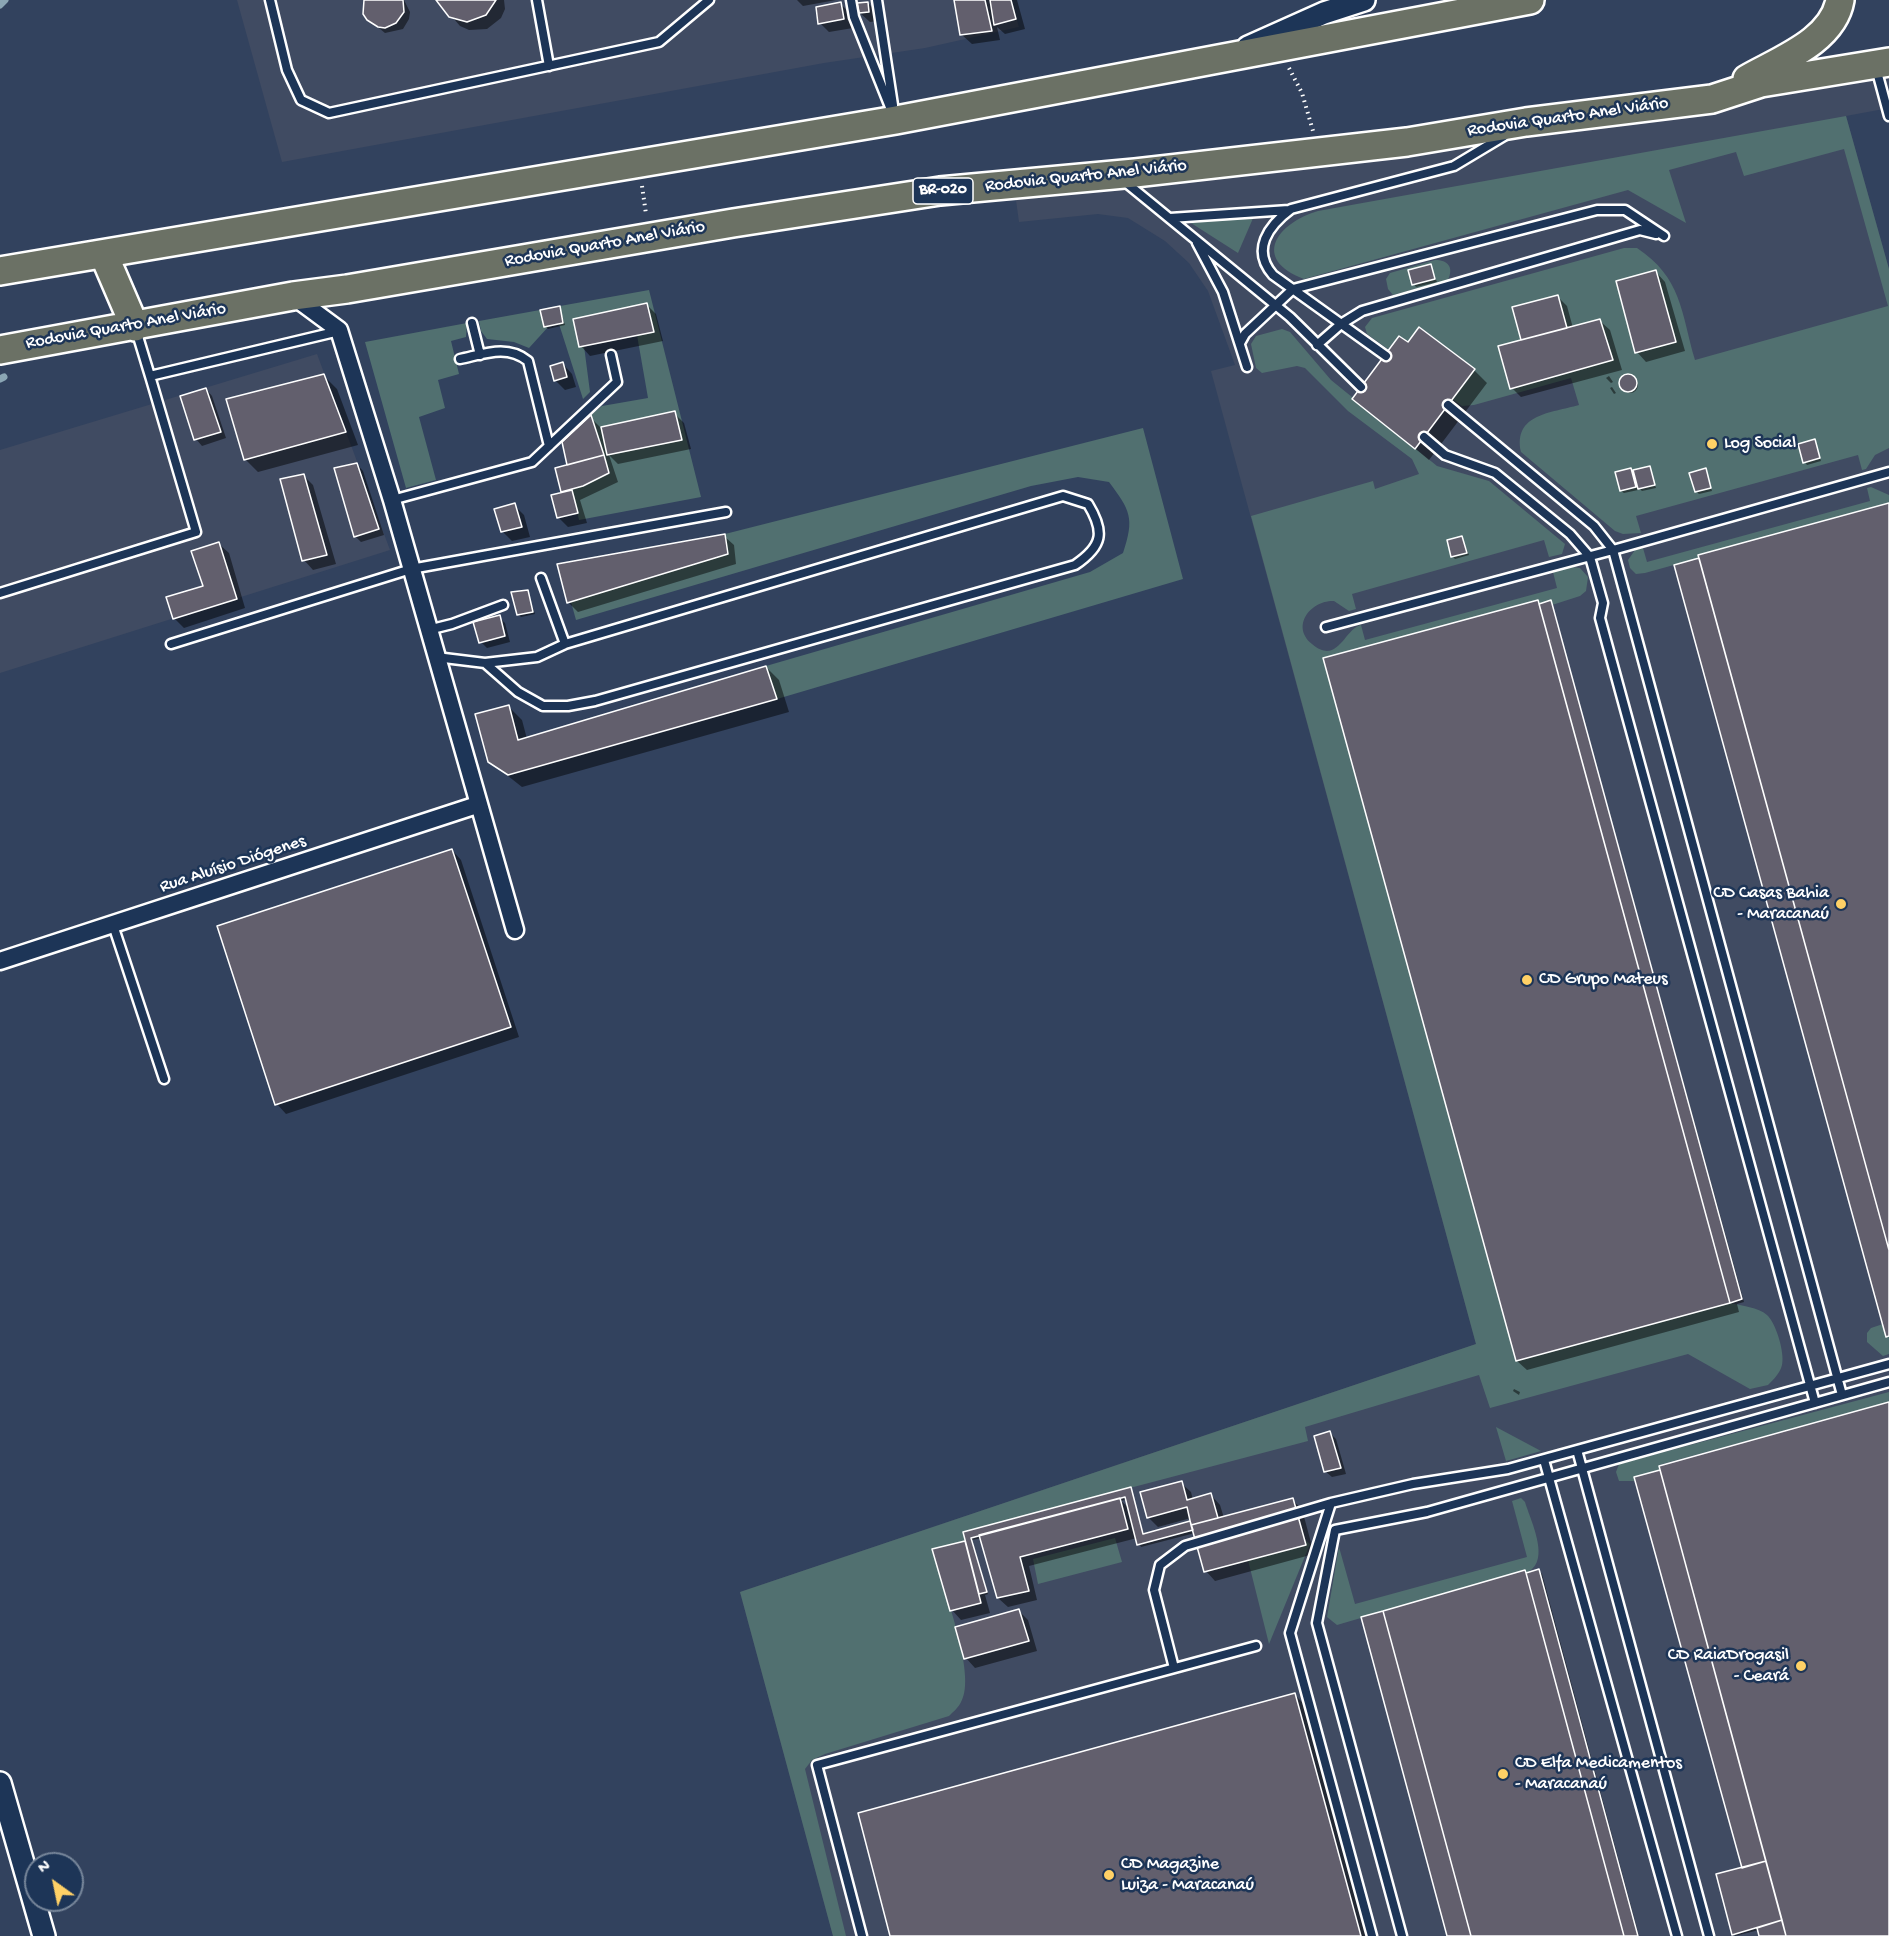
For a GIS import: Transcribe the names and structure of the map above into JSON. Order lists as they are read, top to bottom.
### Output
{
  "streets": {
    "highway": ["Rodovia Quarto Anel Viário", "BR-020"],
    "street": ["Rua Aluísio Diógenes"]
  },
  "places": [
    "Log Social",
    "CD Casas Bahia - Maracanaú",
    "CD Grupo Mateus",
    "CD RaiaDrogasil - Ceará",
    "CD Elfa Medicamentos - Maracanaú",
    "CD Magazine Luiza - Maracanaú"
  ],
  "north": "top left"
}
